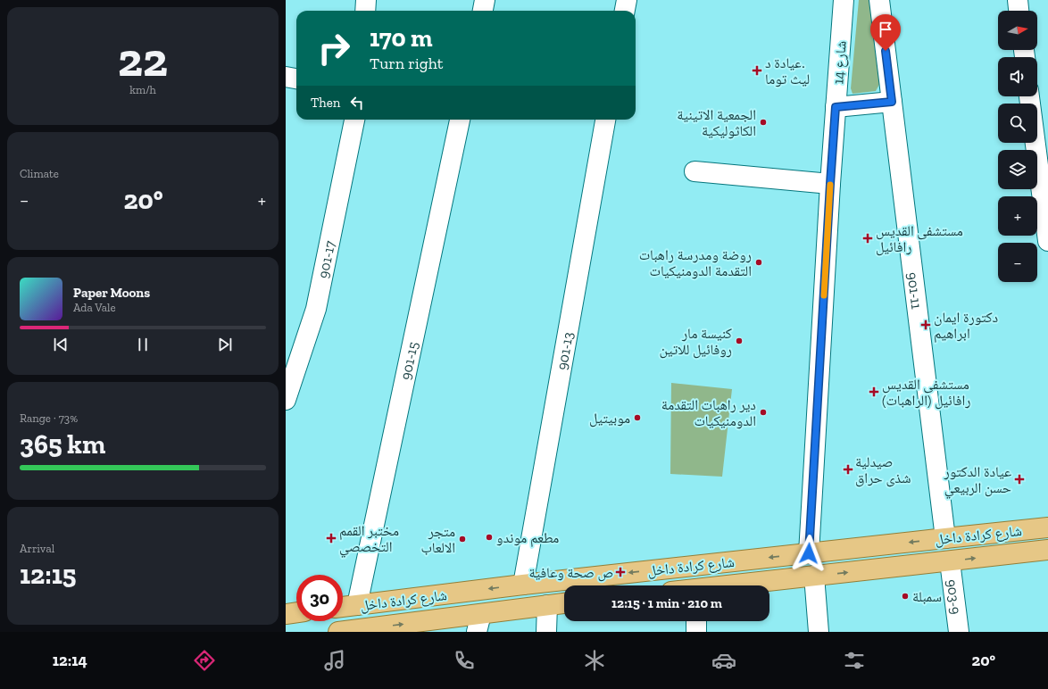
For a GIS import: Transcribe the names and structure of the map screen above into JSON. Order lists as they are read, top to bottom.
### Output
{
  "streets": {
    "main road": ["شارع كرادة داخل"],
    "street": [
      "شارع 14",
      "901-17",
      "901-11",
      "901-13",
      "901-15",
      "903-9"
    ]
  },
  "crossings": [
    ["شارع 14", "شارع كرادة داخل"],
    ["901-11", "شارع كرادة داخل"],
    ["901-13", "شارع كرادة داخل"],
    ["901-15", "شارع كرادة داخل"],
    ["شارع كرادة داخل", "903-9"]
  ],
  "places": {
    "health": [
      "عيادة د. ليث توما",
      "مستشفى القديس رافائيل",
      "دكتورة ايمان ابراهيم",
      "مستشفى القديس رافائيل (الراهبات)",
      "صيدلية شذى حراق",
      "عيادة الدكتور حسن الربيعي",
      "مختبر القمم التخصصي",
      "ص صحة وعافية"
    ],
    "other": [
      "الجمعية الاتينية الكاثوليكية",
      "روضة ومدرسة راهبات التقدمة الدومنيكيات",
      "كنيسة مار روفائيل للاتين",
      "دير راهبات التقدمة الدومنيكيات",
      "موبيتيل",
      "مطعم موندو",
      "متجر الالعاب",
      "سمبلة"
    ]
  },
  "north": "right",
  "page": {
    "tile": [
      ["22", "km/h"],
      "Climate",
      ["Range · 73%", "365 km"],
      ["Arrival", "12:15"]
    ],
    "map_buttons": ["+", "−"],
    "turn": ["170 m", "Turn right"],
    "then": "Then",
    "heat": ["−", "20°", "+"],
    "song": ["Paper Moons", "Ada Vale"],
    "limit": "30",
    "trip": "12:15 · 1 min · 210 m",
    "tabs": ["12:14", "20°"]
  }
}
